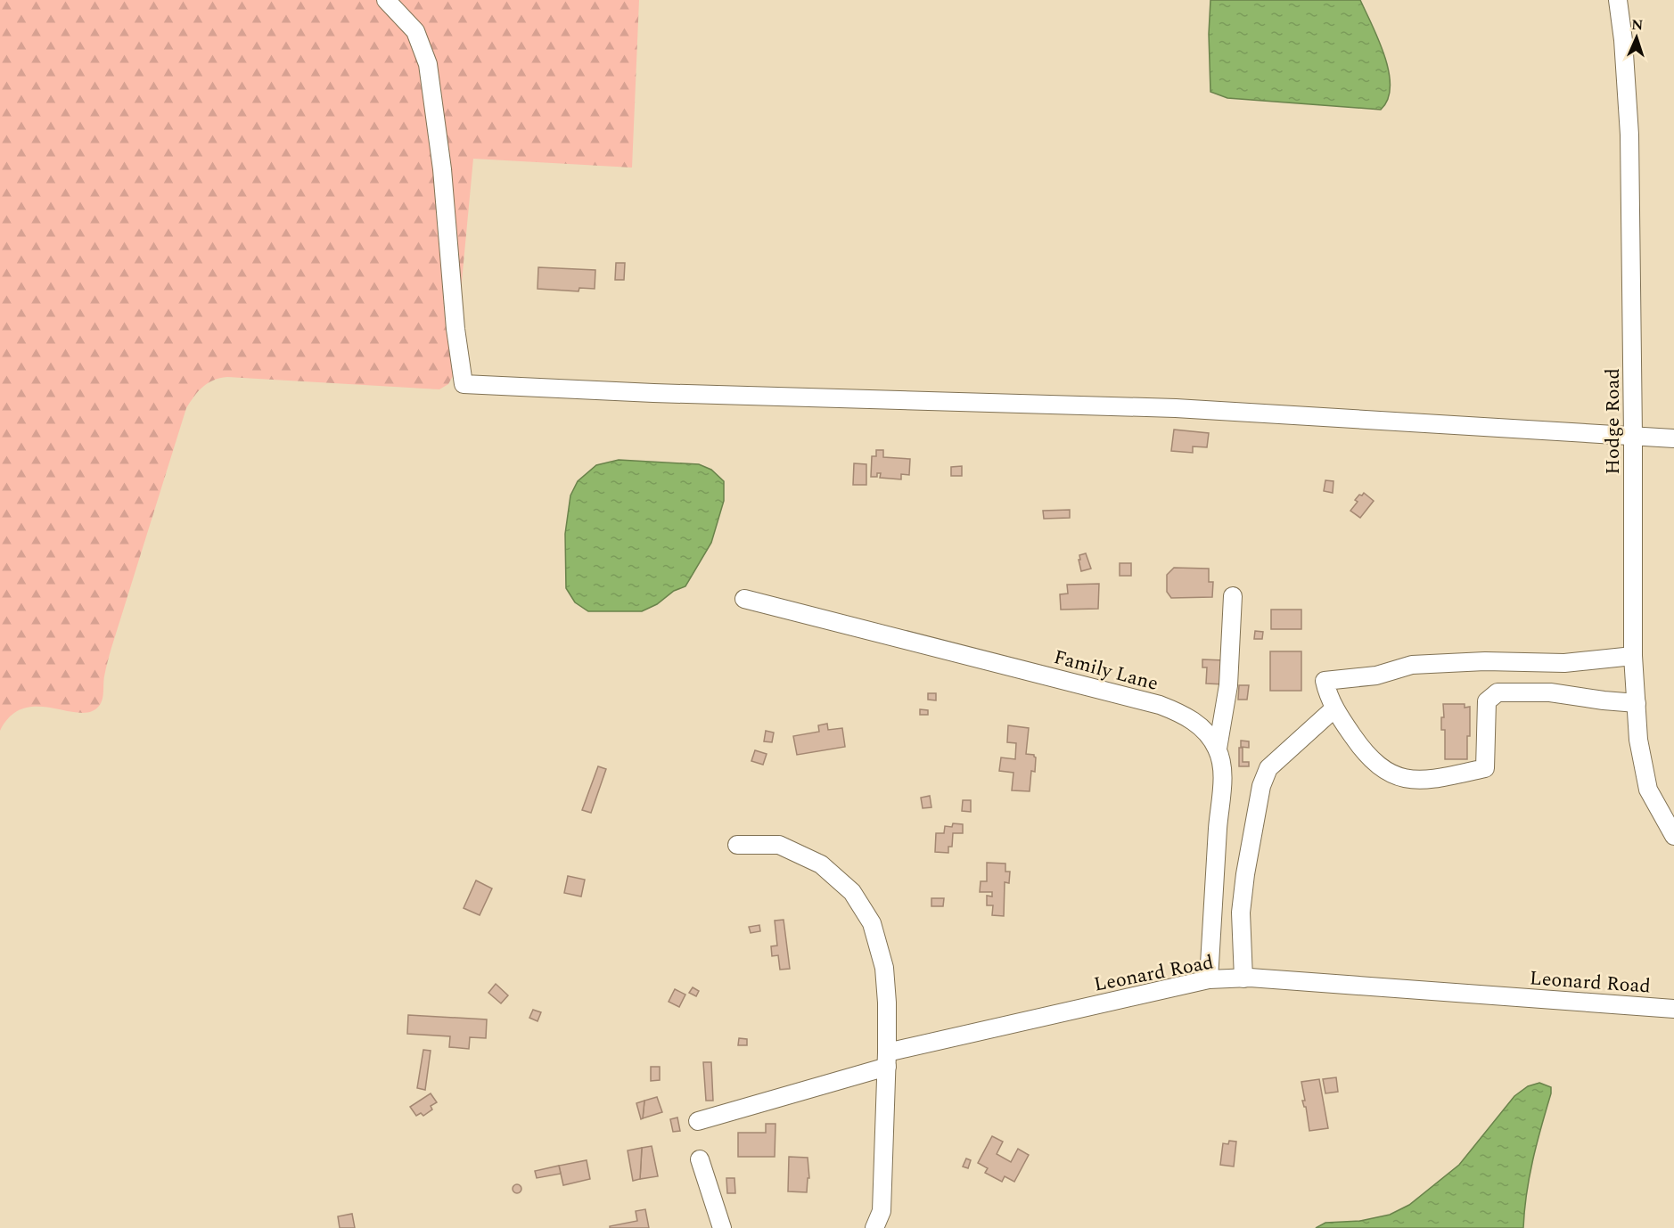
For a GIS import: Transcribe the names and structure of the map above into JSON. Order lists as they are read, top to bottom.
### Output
{
  "streets": {
    "street": ["Hodge Road", "Family Lane", "Leonard Road"]
  },
  "crossings": [
    ["Family Lane", "Leonard Road"]
  ],
  "north": "top"
}
